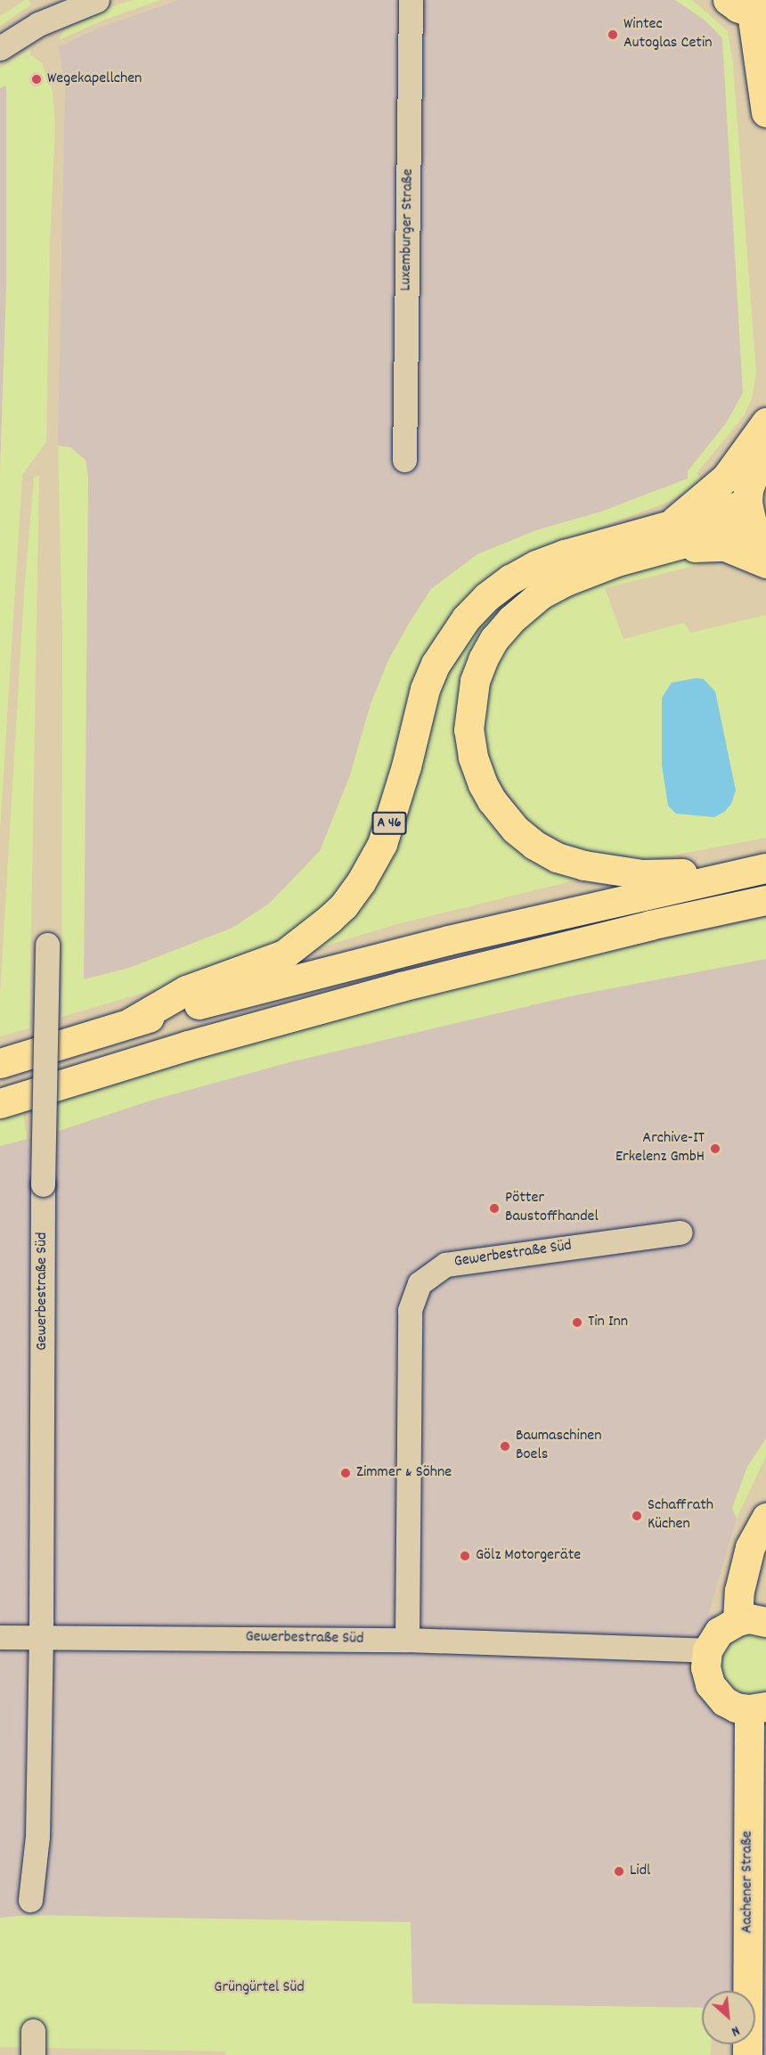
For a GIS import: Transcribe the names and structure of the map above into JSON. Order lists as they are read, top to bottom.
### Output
{
  "streets": {
    "main road": ["A 46", "Aachener Straße"],
    "street": ["Luxemburger Straße", "Gewerbestraße Süd"]
  },
  "crossings": [
    ["Gewerbestraße Süd", "Aachener Straße"]
  ],
  "parks": ["Grüngürtel Süd"],
  "places": [
    "Wintec Autoglas Cetin",
    "Wegekapellchen",
    "Archive-IT Erkelenz GmbH",
    "Pötter Baustoffhandel",
    "Tin Inn",
    "Baumaschinen Boels",
    "Zimmer & Söhne",
    "Schaffrath Küchen",
    "Gölz Motorgeräte",
    "Lidl"
  ],
  "north": "bottom right"
}
